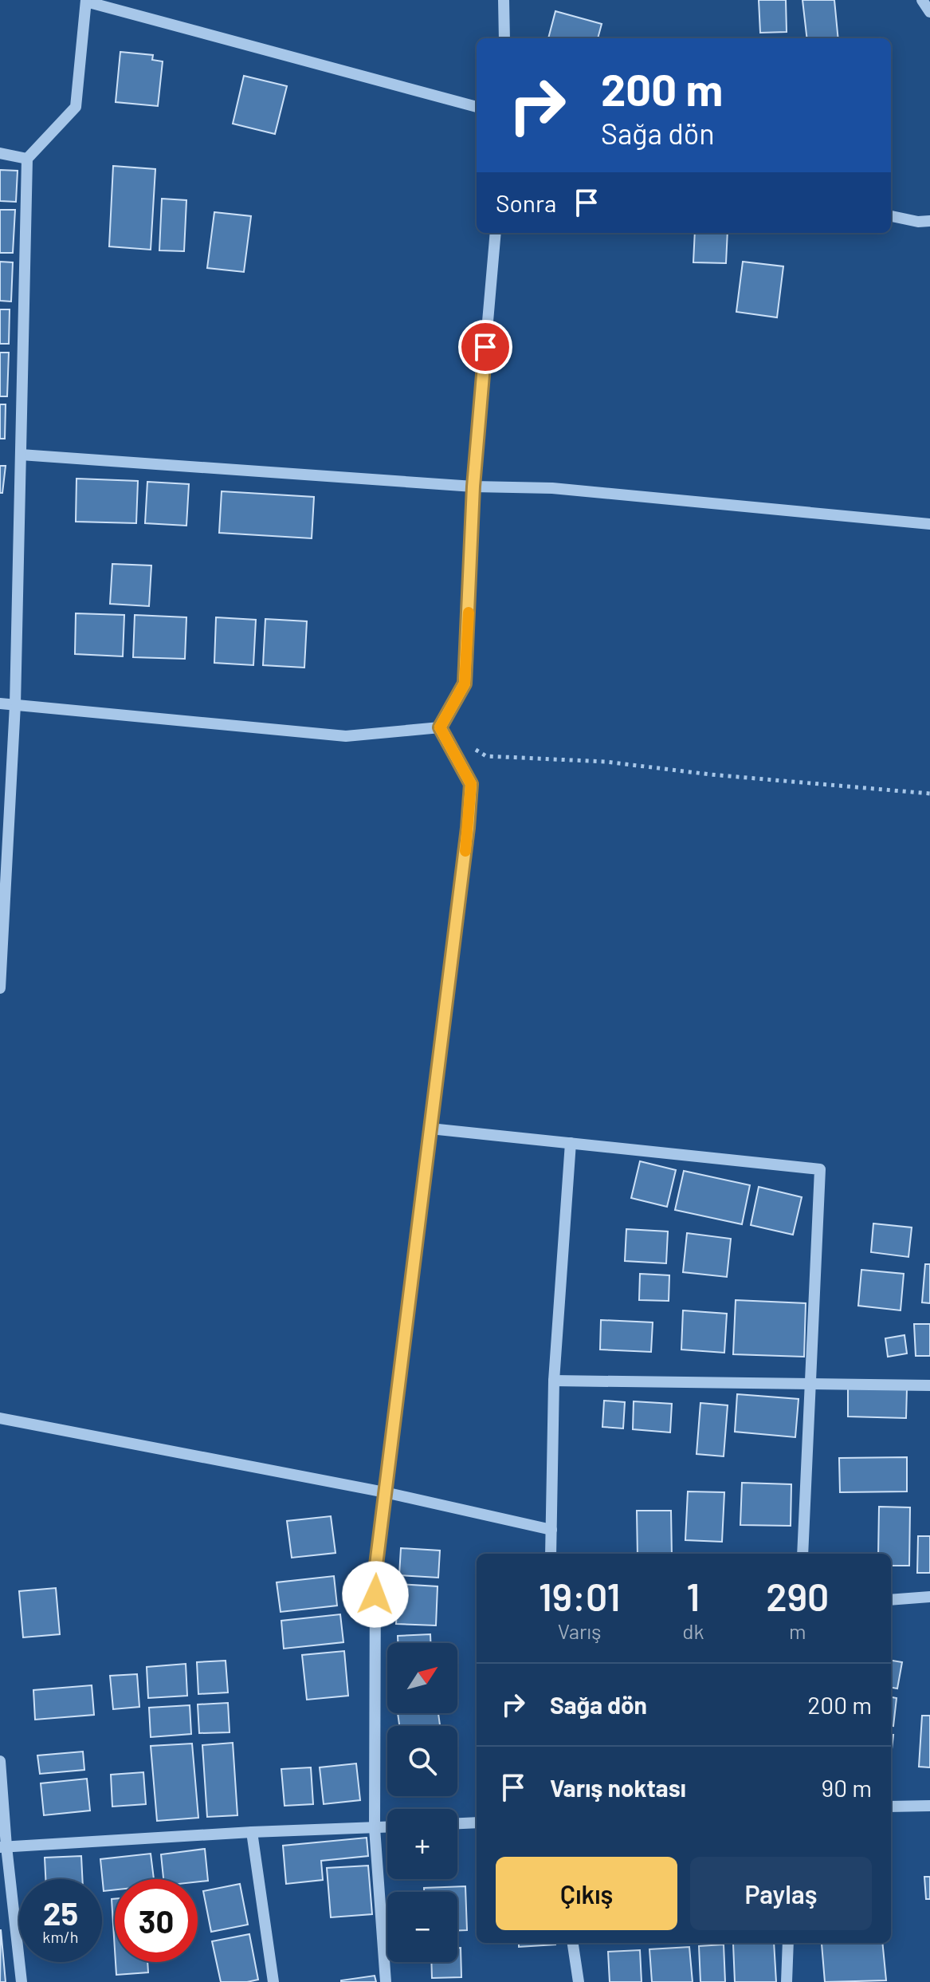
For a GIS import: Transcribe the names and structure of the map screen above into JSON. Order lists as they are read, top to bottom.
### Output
{
  "north": "top right",
  "page": {
    "turn": ["200 m", "Sağa dön"],
    "then": "Sonra",
    "eta": [
      "19:01",
      "Varış",
      "1",
      "dk",
      "290",
      "m"
    ],
    "map_buttons": ["+", "−"],
    "list": [
      {
        "name": "Sağa dön",
        "value": "200 m"
      },
      {
        "name": "Varış noktası",
        "value": "90 m"
      }
    ],
    "buttons": ["Çıkış", "Paylaş"],
    "speed": "25 km/h",
    "limit": "30"
  }
}
